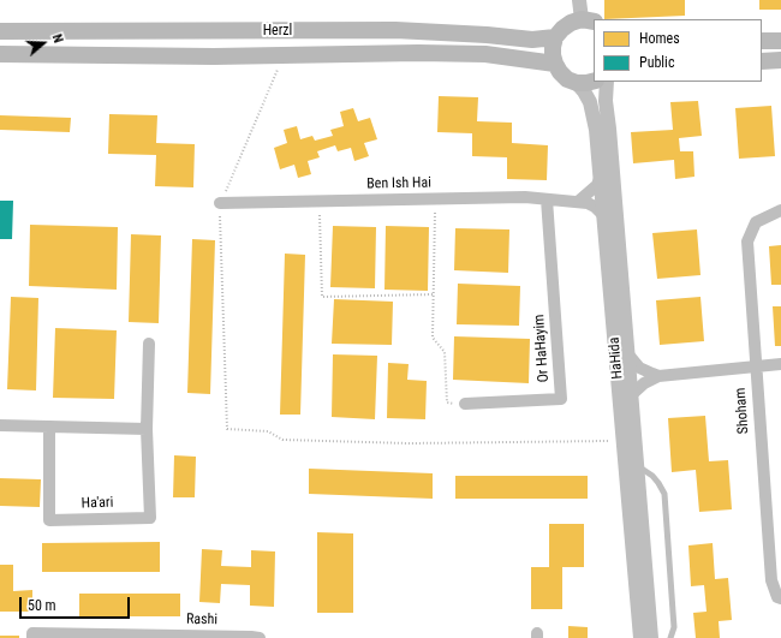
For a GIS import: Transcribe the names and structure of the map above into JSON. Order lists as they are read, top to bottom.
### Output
{
  "streets": {
    "main road": ["Herzl"],
    "street": [
      "Ben Ish Hai",
      "Or HaHayim",
      "HaHida",
      "Shoham",
      "Ha'ari",
      "Rashi"
    ]
  },
  "crossings": [
    ["Ben Ish Hai", "Or HaHayim"],
    ["Ben Ish Hai", "HaHida"]
  ],
  "legend": ["Homes", "Public"],
  "scale_bar": "50 m",
  "north": "right"
}
